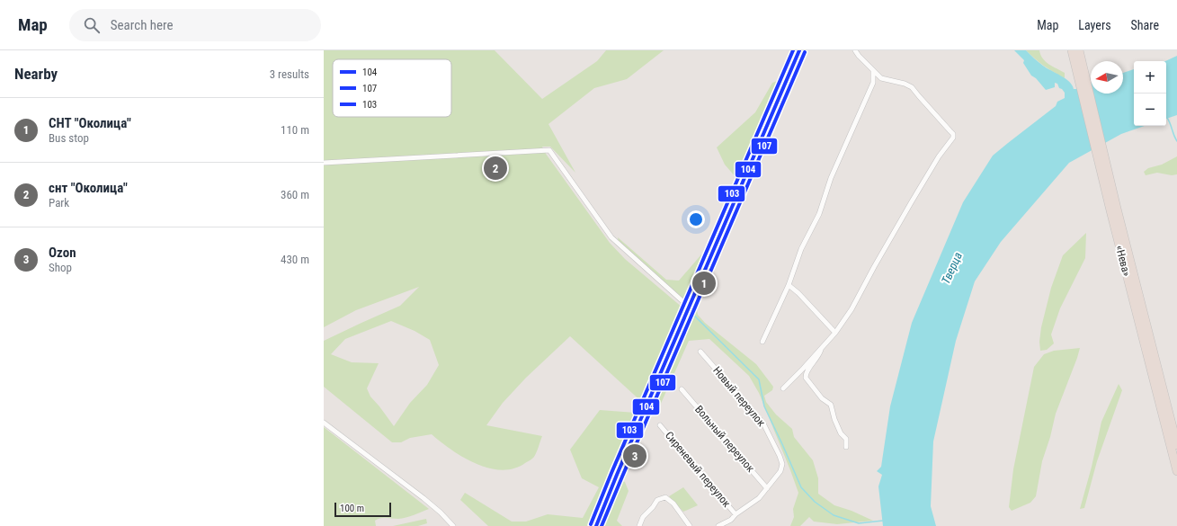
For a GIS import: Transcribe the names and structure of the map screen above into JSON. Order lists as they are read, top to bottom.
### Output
{
  "streets": {
    "highway": ["«Нева»"],
    "street": ["Новый переулок", "Вольный переулок", "Сиреневый переулок"]
  },
  "crossings": [
    ["Новый переулок", "Вольный переулок"]
  ],
  "water": ["Тверца"],
  "lines": ["transit line 104", "transit line 103", "transit line 107"],
  "legend": ["104", "107", "103"],
  "scale_bar": "100 m",
  "north": "left",
  "page": {
    "header": "Map",
    "search": "Search here",
    "nav": ["Map", "Layers", "Share"],
    "heading": ["Nearby", "3 results"],
    "map_buttons": ["+", "−"],
    "list": [
      {
        "mark": "1",
        "name": "СНТ \"Околица\"",
        "note": "Bus stop",
        "value": "110 m"
      },
      {
        "mark": "2",
        "name": "снт \"Околица\"",
        "note": "Park",
        "value": "360 m"
      },
      {
        "mark": "3",
        "name": "Ozon",
        "note": "Shop",
        "value": "430 m"
      }
    ],
    "pins": ["2", "1", "3"],
    "scale": "100 m"
  }
}
